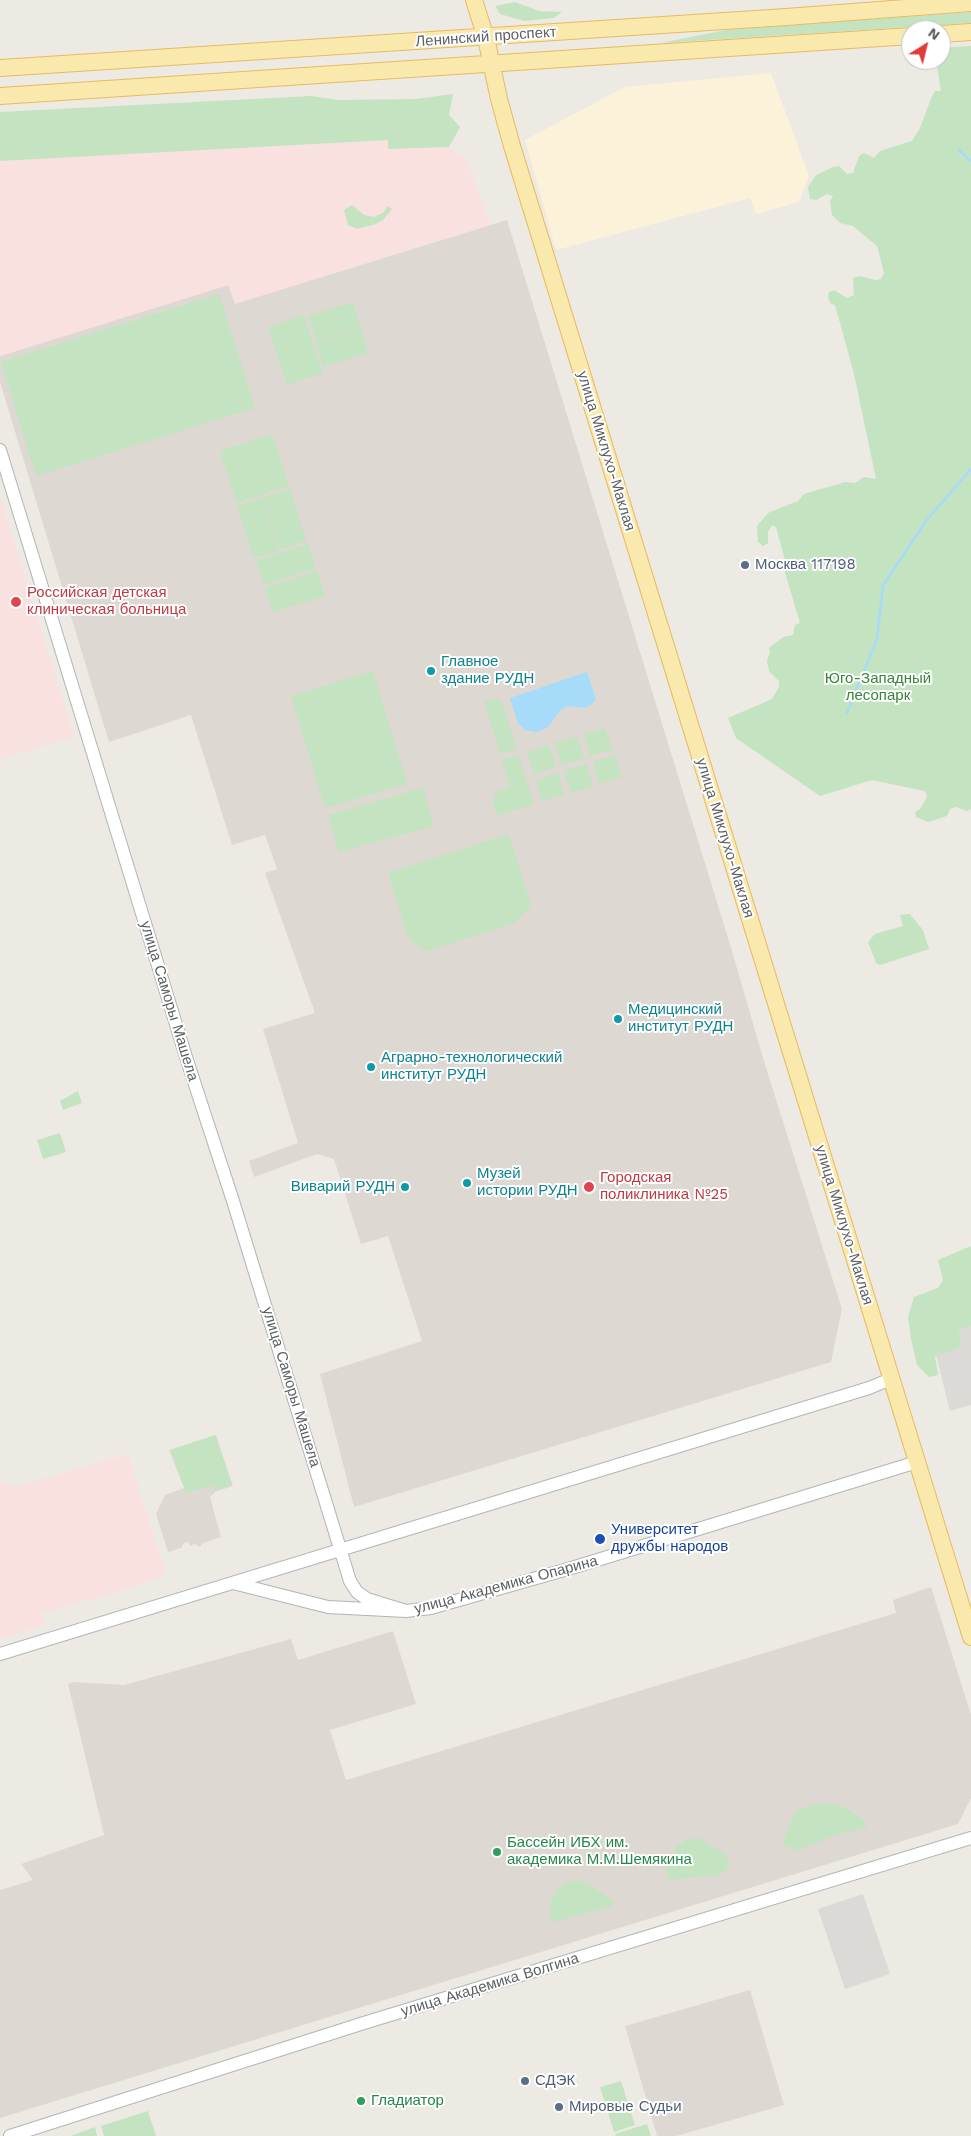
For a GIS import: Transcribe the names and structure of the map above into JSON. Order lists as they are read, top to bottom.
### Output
{
  "streets": {
    "main road": ["Ленинский проспект", "улица Миклухо-Маклая"],
    "street": ["улица Саморы Машела", "улица Академика Опарина", "улица Академика Волгина"]
  },
  "crossings": [
    ["Ленинский проспект", "улица Миклухо-Маклая"],
    ["улица Миклухо-Маклая", "улица Академика Опарина"],
    ["улица Саморы Машела", "улица Академика Опарина"]
  ],
  "parks": ["Юго-Западный лесопарк"],
  "places": [
    "Москва 117198",
    "Российская детская клиническая больница",
    "Главное здание РУДН",
    "Медицинский институт РУДН",
    "Аграрно-технологический институт РУДН",
    "Музей истории РУДН",
    "Виварий РУДН",
    "Городская поликлиника №25",
    "Университет дружбы народов",
    "Бассейн ИБХ им. академика М.М.Шемякина",
    "СДЭК",
    "Гладиатор",
    "Мировые Судьи"
  ],
  "north": "top right"
}
